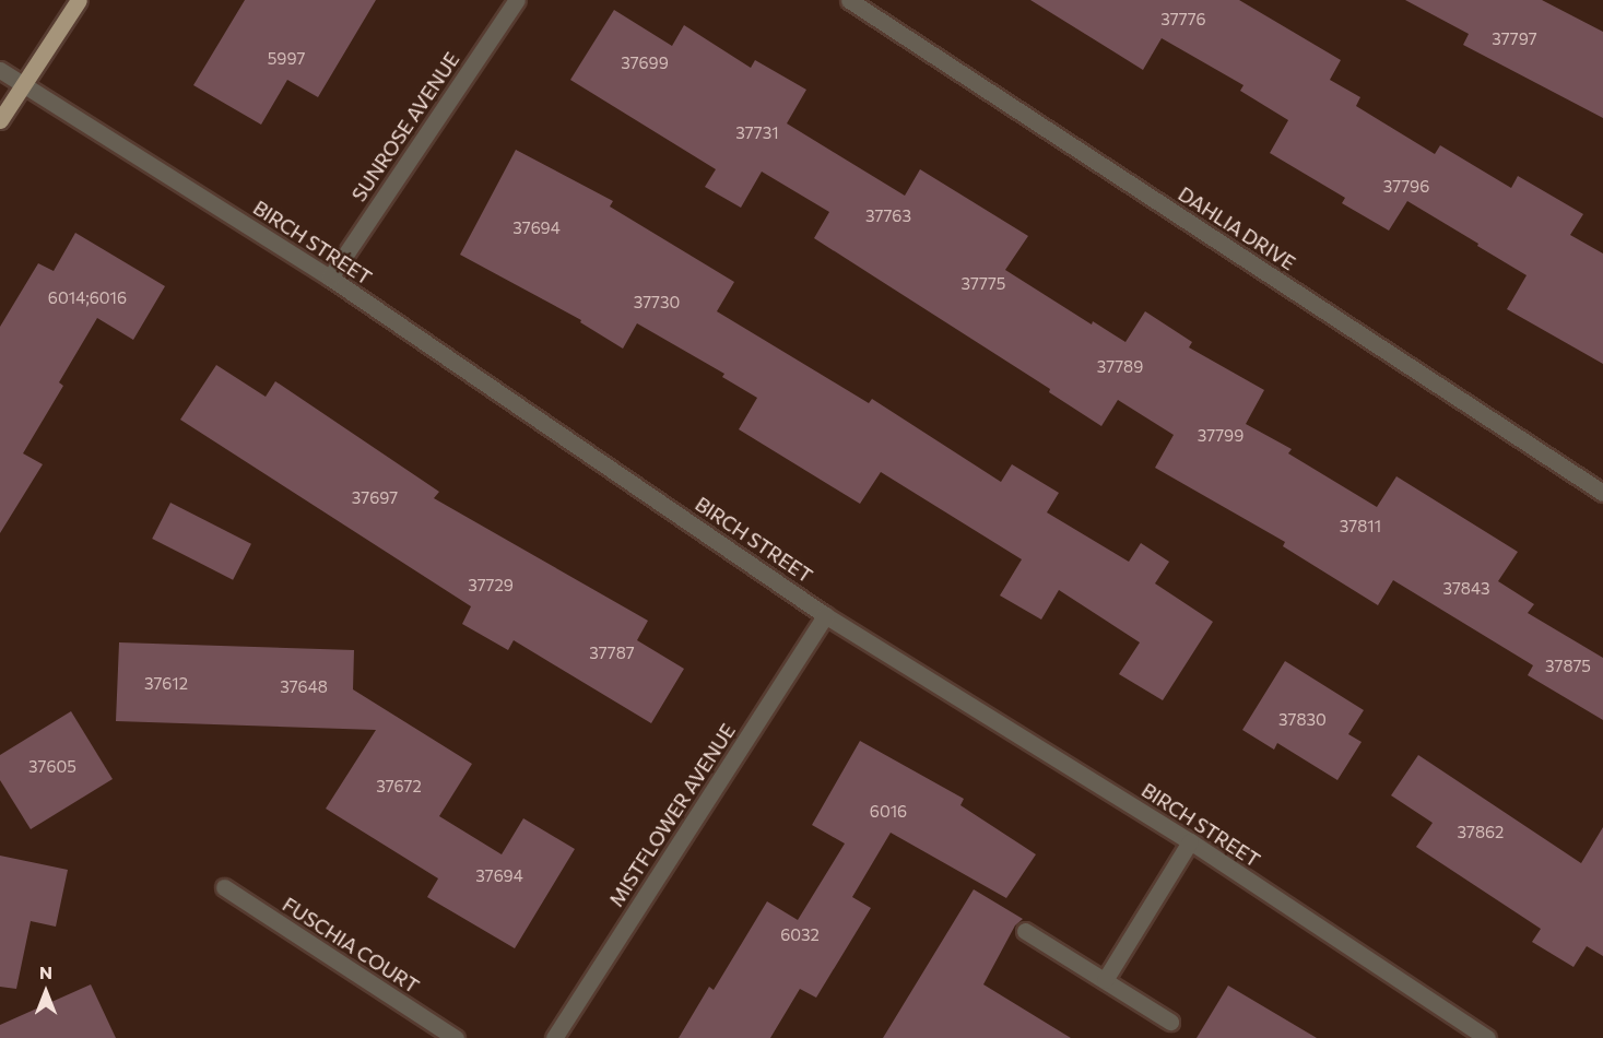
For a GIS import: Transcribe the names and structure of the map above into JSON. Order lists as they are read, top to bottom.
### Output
{
  "streets": {
    "street": [
      "SUNROSE AVENUE",
      "DAHLIA DRIVE",
      "BIRCH STREET",
      "MISTFLOWER AVENUE",
      "FUSCHIA COURT"
    ]
  },
  "crossings": [
    ["SUNROSE AVENUE", "BIRCH STREET"],
    ["BIRCH STREET", "MISTFLOWER AVENUE"]
  ],
  "house_numbers": [
    "37776",
    "37797",
    "5997",
    "37699",
    "37731",
    "37796",
    "37763",
    "37694",
    "37775",
    "6014;6016",
    "37730",
    "37789",
    "37799",
    "37697",
    "37811",
    "37729",
    "37843",
    "37787",
    "37875",
    "37612",
    "37648",
    "37830",
    "37605",
    "37672",
    "6016",
    "37862",
    "37694",
    "6032"
  ],
  "north": "top"
}
